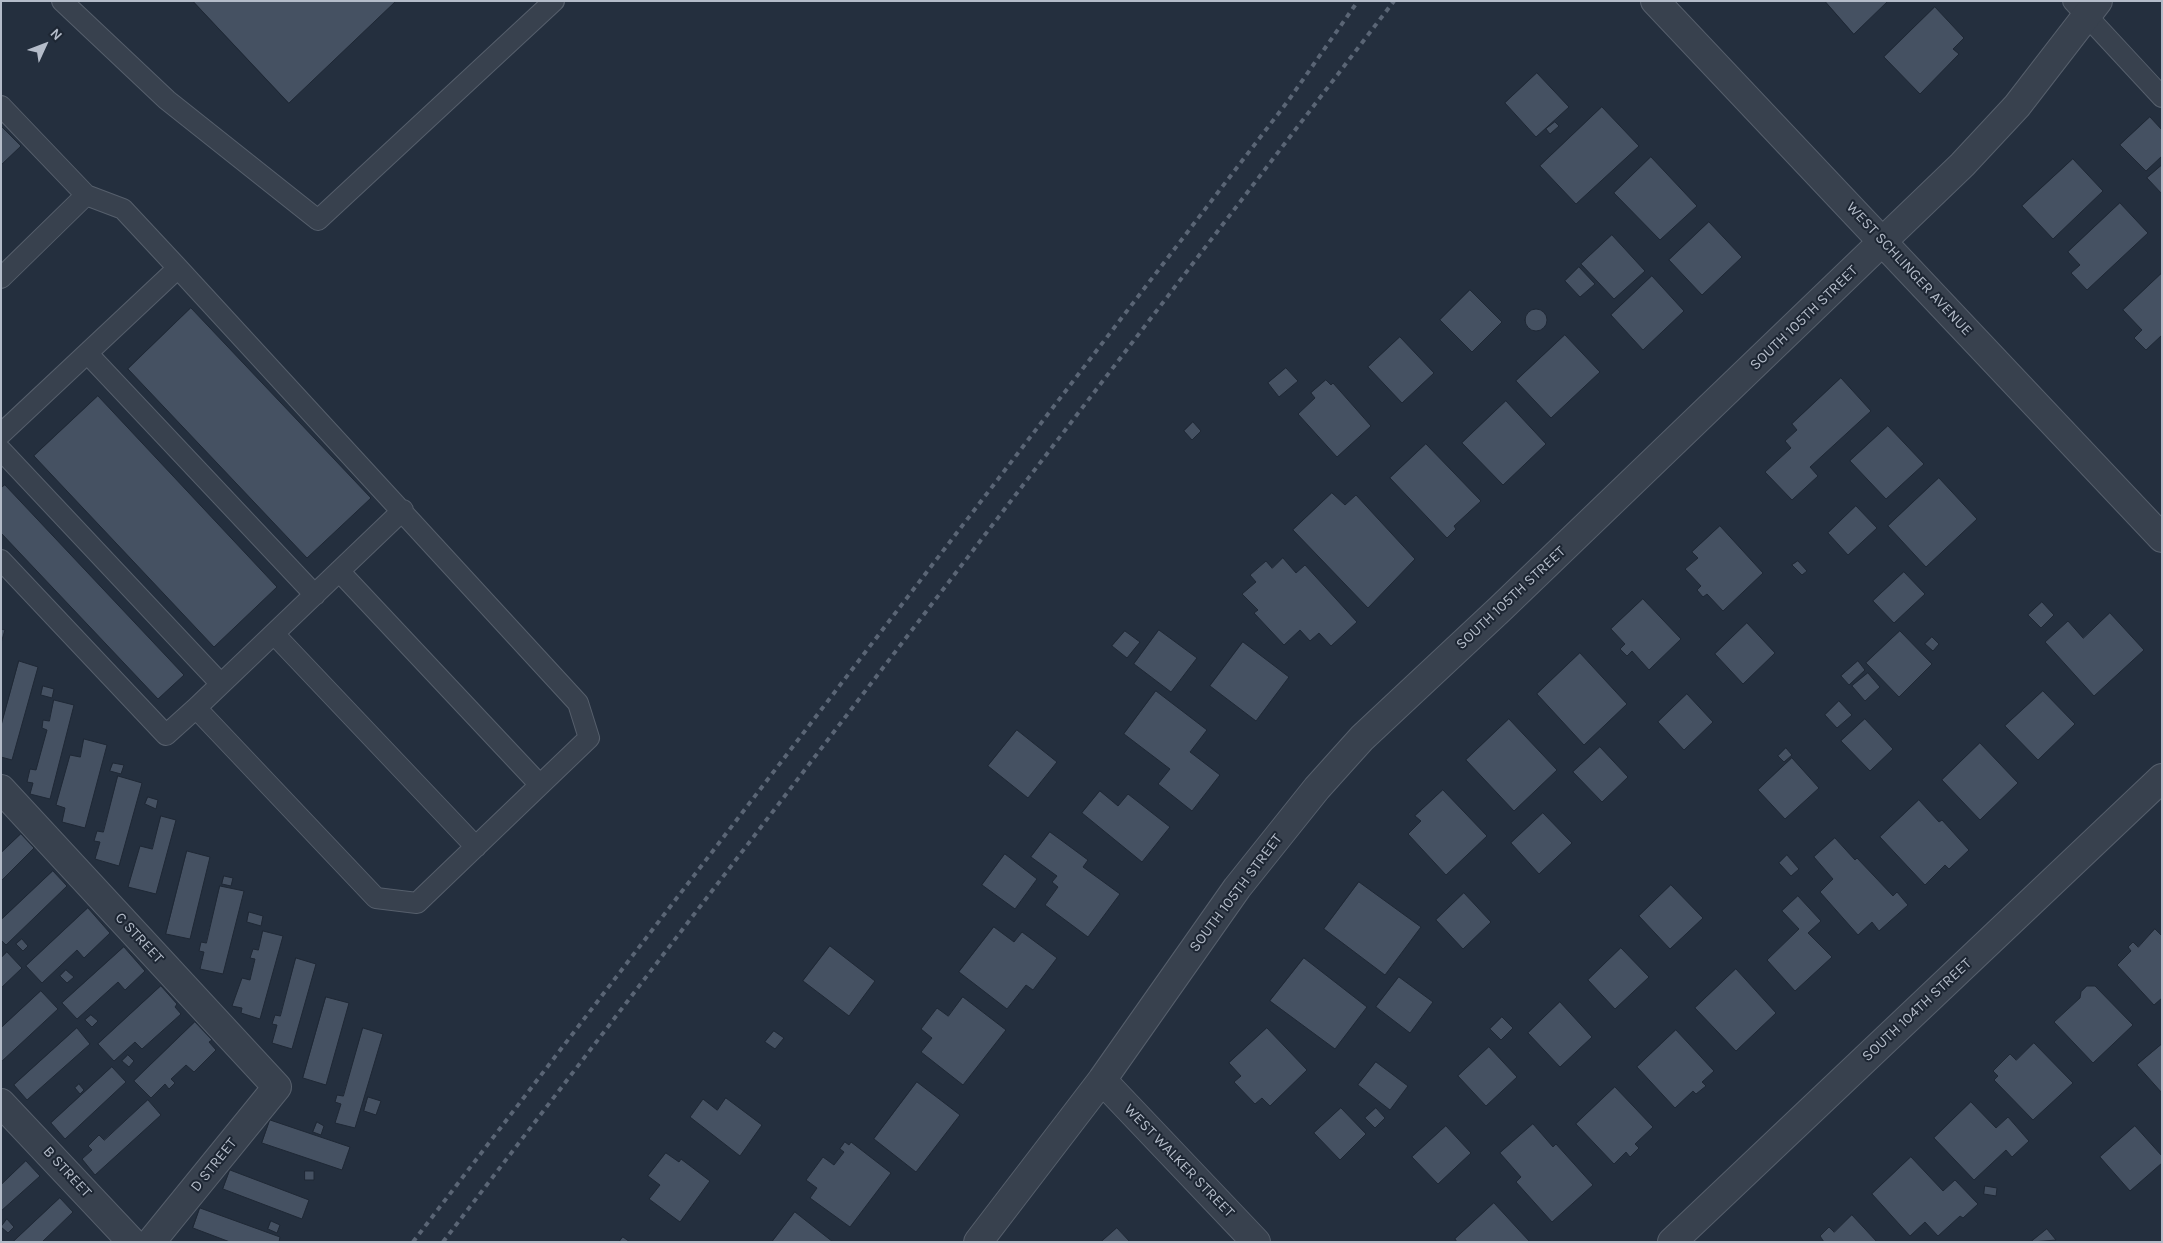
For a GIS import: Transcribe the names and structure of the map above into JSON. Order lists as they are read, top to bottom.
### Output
{
  "streets": {
    "street": [
      "WEST SCHLINGER AVENUE",
      "SOUTH 105TH STREET",
      "C STREET",
      "SOUTH 104TH STREET",
      "WEST WALKER STREET",
      "D STREET",
      "B STREET"
    ]
  },
  "crossings": [
    ["WEST SCHLINGER AVENUE", "SOUTH 105TH STREET"],
    ["SOUTH 105TH STREET", "WEST WALKER STREET"],
    ["C STREET", "D STREET"]
  ],
  "north": "top right"
}
